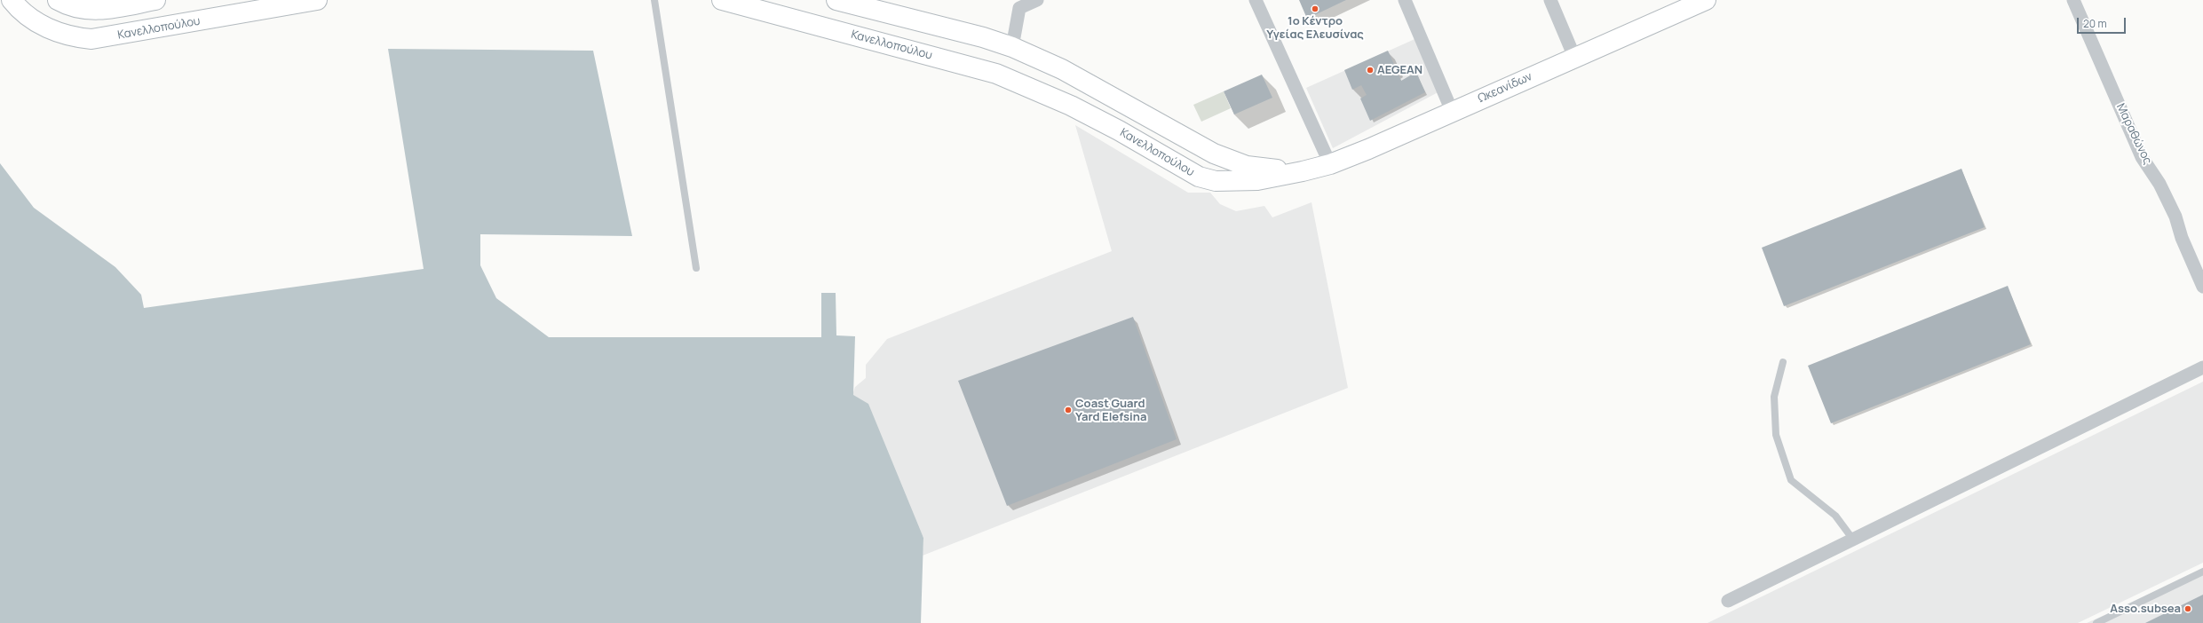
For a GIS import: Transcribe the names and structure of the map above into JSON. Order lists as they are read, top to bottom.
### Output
{
  "streets": {
    "street": ["Κανελλοπούλου", "Ωκεανίδων", "Μαραθώνος"]
  },
  "crossings": [
    ["Κανελλοπούλου", "Ωκεανίδων"]
  ],
  "places": [
    "1ο Κέντρο Υγείας Ελευσίνας",
    "AEGEAN",
    "Coast Guard Yard Elefsina",
    "Asso.subsea"
  ],
  "scale_bar": "20 m"
}
